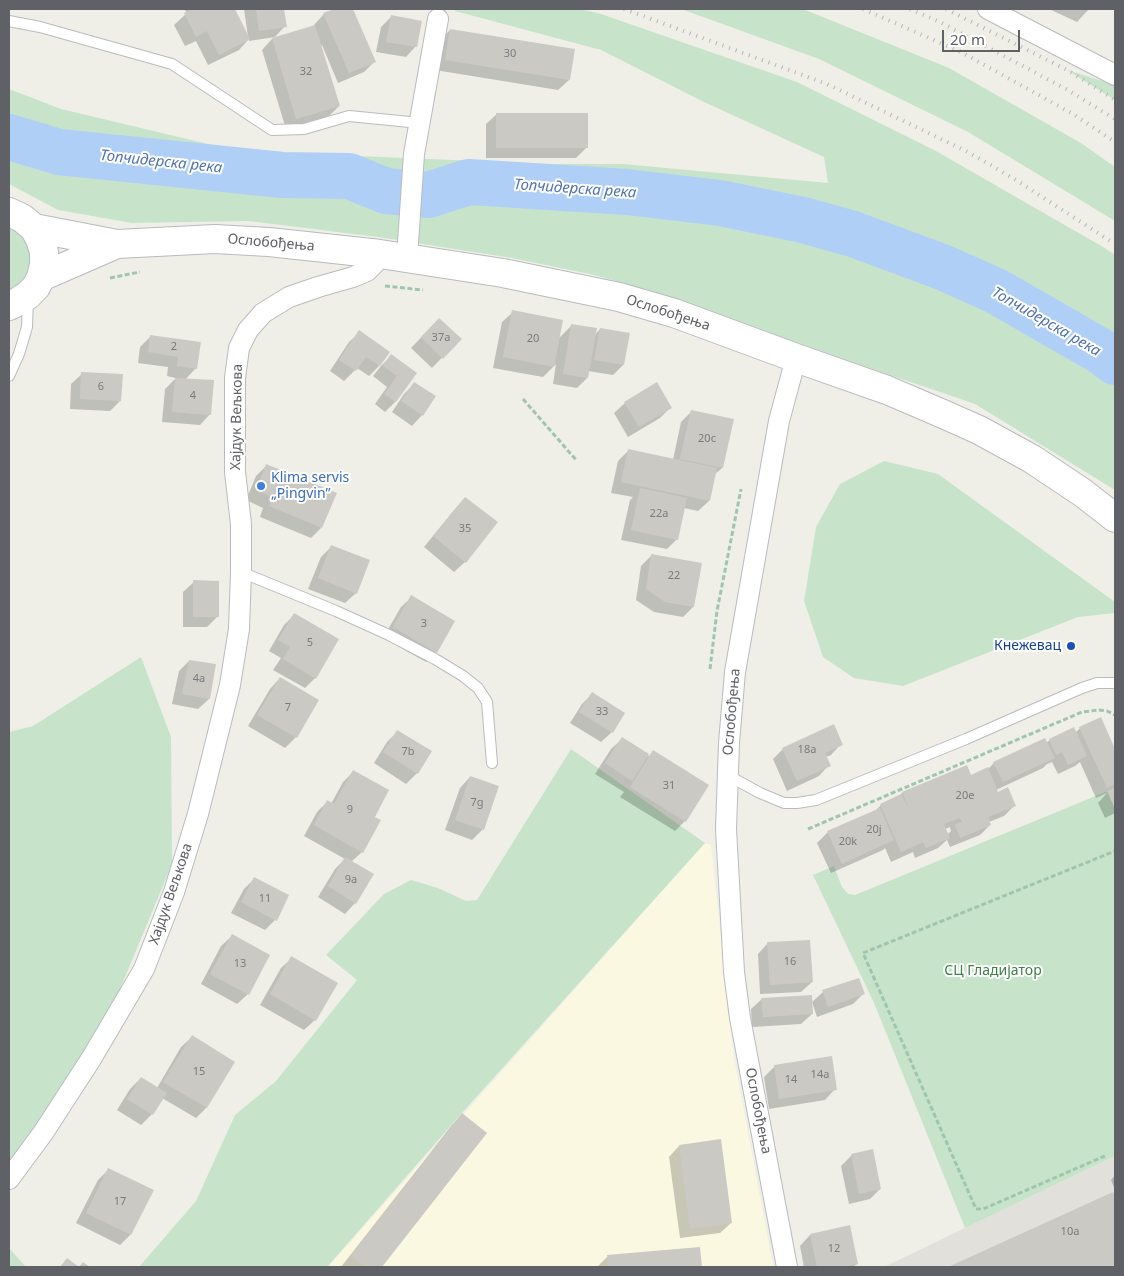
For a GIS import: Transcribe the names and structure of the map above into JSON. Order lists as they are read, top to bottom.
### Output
{
  "streets": {
    "main road": ["Ослобођења"],
    "street": ["Хајдук Вељкова"]
  },
  "crossings": [
    ["Ослобођења", "Хајдук Вељкова"]
  ],
  "water": ["Топчидерска река"],
  "parks": ["СЦ Гладијатор"],
  "places": ["Klima servis „Pingvin”", "Кнежевац"],
  "house_numbers": [
    "30",
    "32",
    "37a",
    "20",
    "2",
    "6",
    "4",
    "20c",
    "22a",
    "35",
    "22",
    "3",
    "5",
    "4a",
    "7",
    "33",
    "18a",
    "7b",
    "31",
    "20e",
    "7g",
    "9",
    "20j",
    "20k",
    "9a",
    "11",
    "16",
    "13",
    "15",
    "14a",
    "14",
    "17",
    "10a",
    "12"
  ],
  "scale_bar": "20 m"
}
